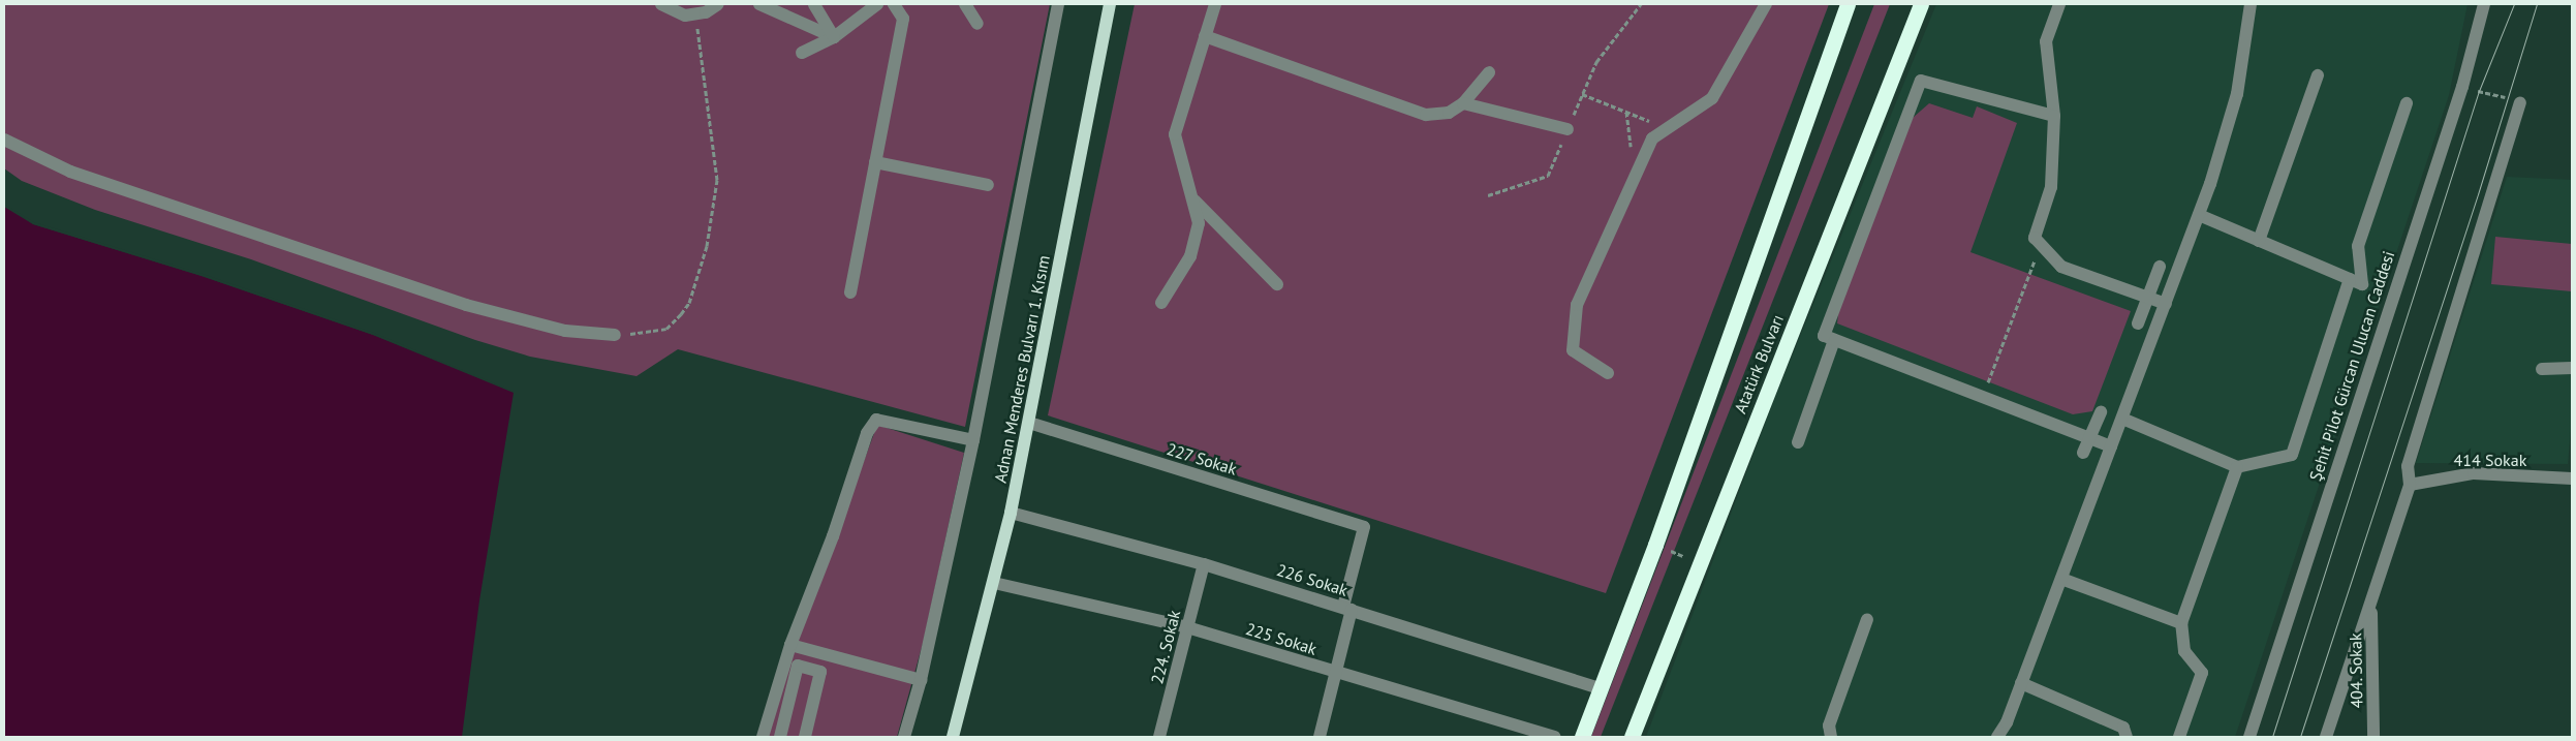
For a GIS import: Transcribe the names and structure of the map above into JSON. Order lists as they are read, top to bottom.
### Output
{
  "streets": {
    "highway": ["Atatürk Bulvarı"],
    "main road": ["Adnan Menderes Bulvarı 1. Kısım"],
    "street": [
      "Şehit Pilot Gürcan Ulucan Caddesi",
      "227 Sokak",
      "414 Sokak",
      "226 Sokak",
      "225 Sokak",
      "224. Sokak",
      "404. Sokak"
    ]
  },
  "crossings": [
    ["Atatürk Bulvarı", "226 Sokak"],
    ["Adnan Menderes Bulvarı 1. Kısım", "227 Sokak"],
    ["Adnan Menderes Bulvarı 1. Kısım", "226 Sokak"],
    ["Adnan Menderes Bulvarı 1. Kısım", "225 Sokak"],
    ["227 Sokak", "226 Sokak"],
    ["226 Sokak", "224. Sokak"],
    ["225 Sokak", "224. Sokak"]
  ]
}
